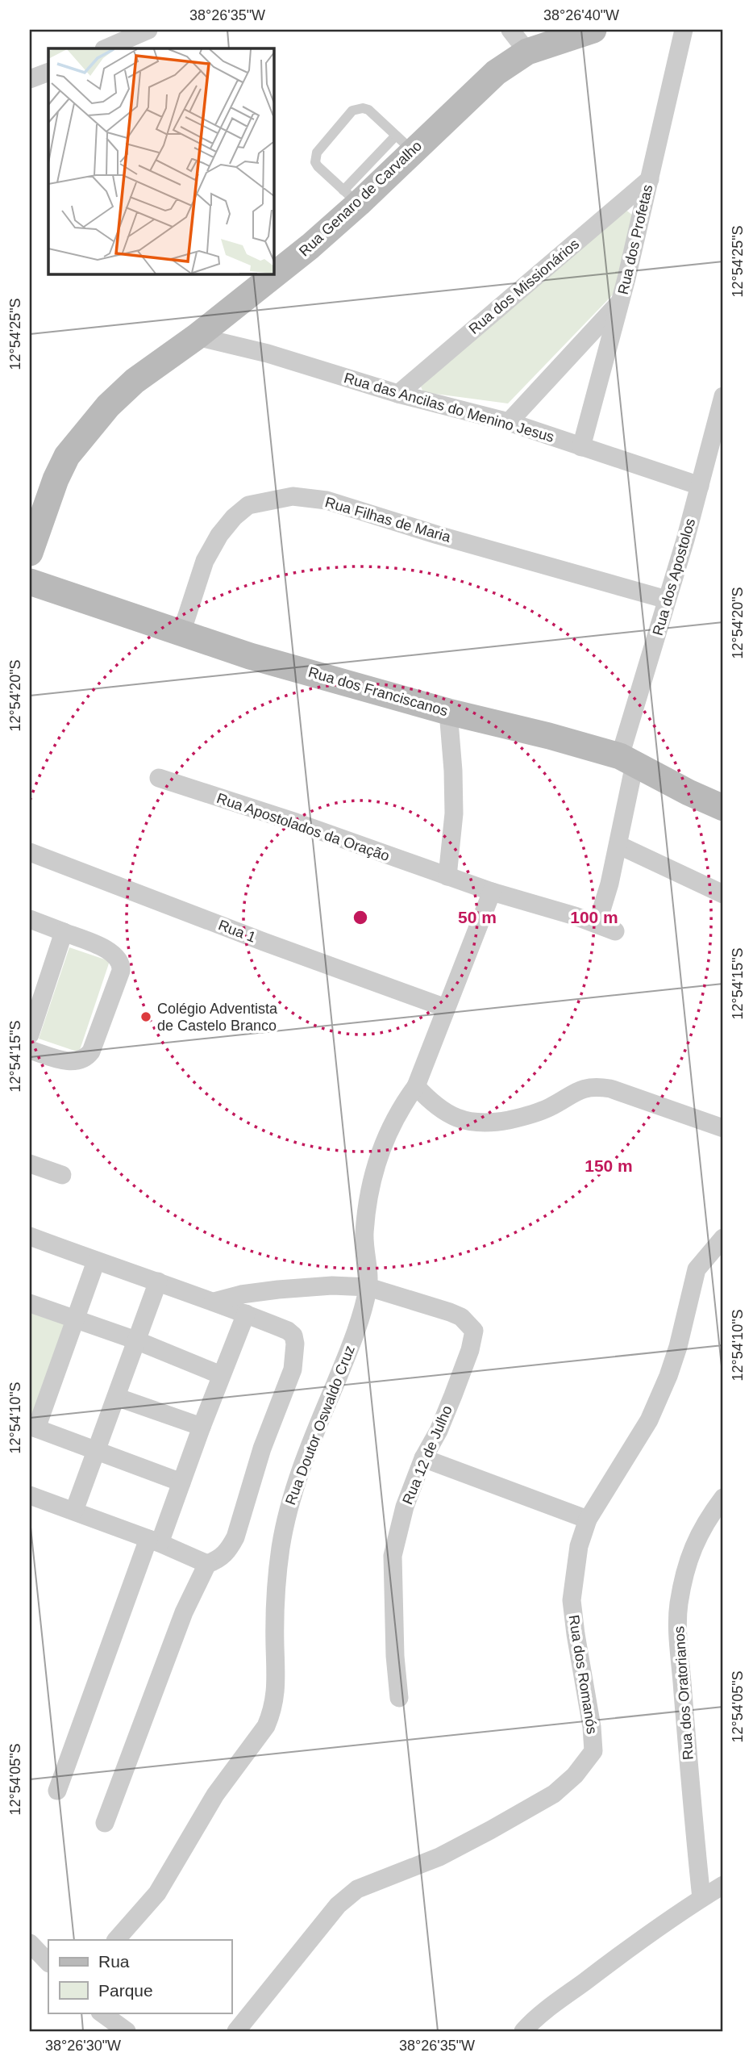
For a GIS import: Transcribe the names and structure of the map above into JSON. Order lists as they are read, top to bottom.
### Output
{
  "streets": {
    "main road": ["Rua Genaro de Carvalho", "Rua dos Franciscanos"],
    "street": [
      "Rua dos Profetas",
      "Rua dos Missionários",
      "Rua das Ancilas do Menino Jesus",
      "Rua Filhas de Maria",
      "Rua dos Apostolos",
      "Rua Apostolados da Oração",
      "Rua 1",
      "Rua Doutor Oswaldo Cruz",
      "Rua 12 de Julho",
      "Rua dos Romanós",
      "Rua dos Oratorianos"
    ]
  },
  "crossings": [
    ["Rua Genaro de Carvalho", "Rua das Ancilas do Menino Jesus"],
    ["Rua dos Profetas", "Rua dos Missionários"],
    ["Rua dos Profetas", "Rua das Ancilas do Menino Jesus"],
    ["Rua dos Missionários", "Rua das Ancilas do Menino Jesus"],
    ["Rua das Ancilas do Menino Jesus", "Rua dos Apostolos"],
    ["Rua Filhas de Maria", "Rua dos Apostolos"],
    ["Rua Filhas de Maria", "Rua dos Franciscanos"],
    ["Rua dos Apostolos", "Rua dos Franciscanos"],
    ["Rua dos Apostolos", "Rua Apostolados da Oração"],
    ["Rua Doutor Oswaldo Cruz", "Rua 12 de Julho"]
  ],
  "places": ["Colégio Adventista de Castelo Branco"],
  "legend": ["Rua", "Parque"],
  "coordinates": [
    "38°26'35\"W",
    "38°26'40\"W",
    "12°54'25\"S",
    "12°54'20\"S",
    "12°54'15\"S",
    "12°54'10\"S",
    "12°54'05\"S",
    "38°26'30\"W"
  ],
  "rings": ["50 m", "100 m", "150 m"]
}
